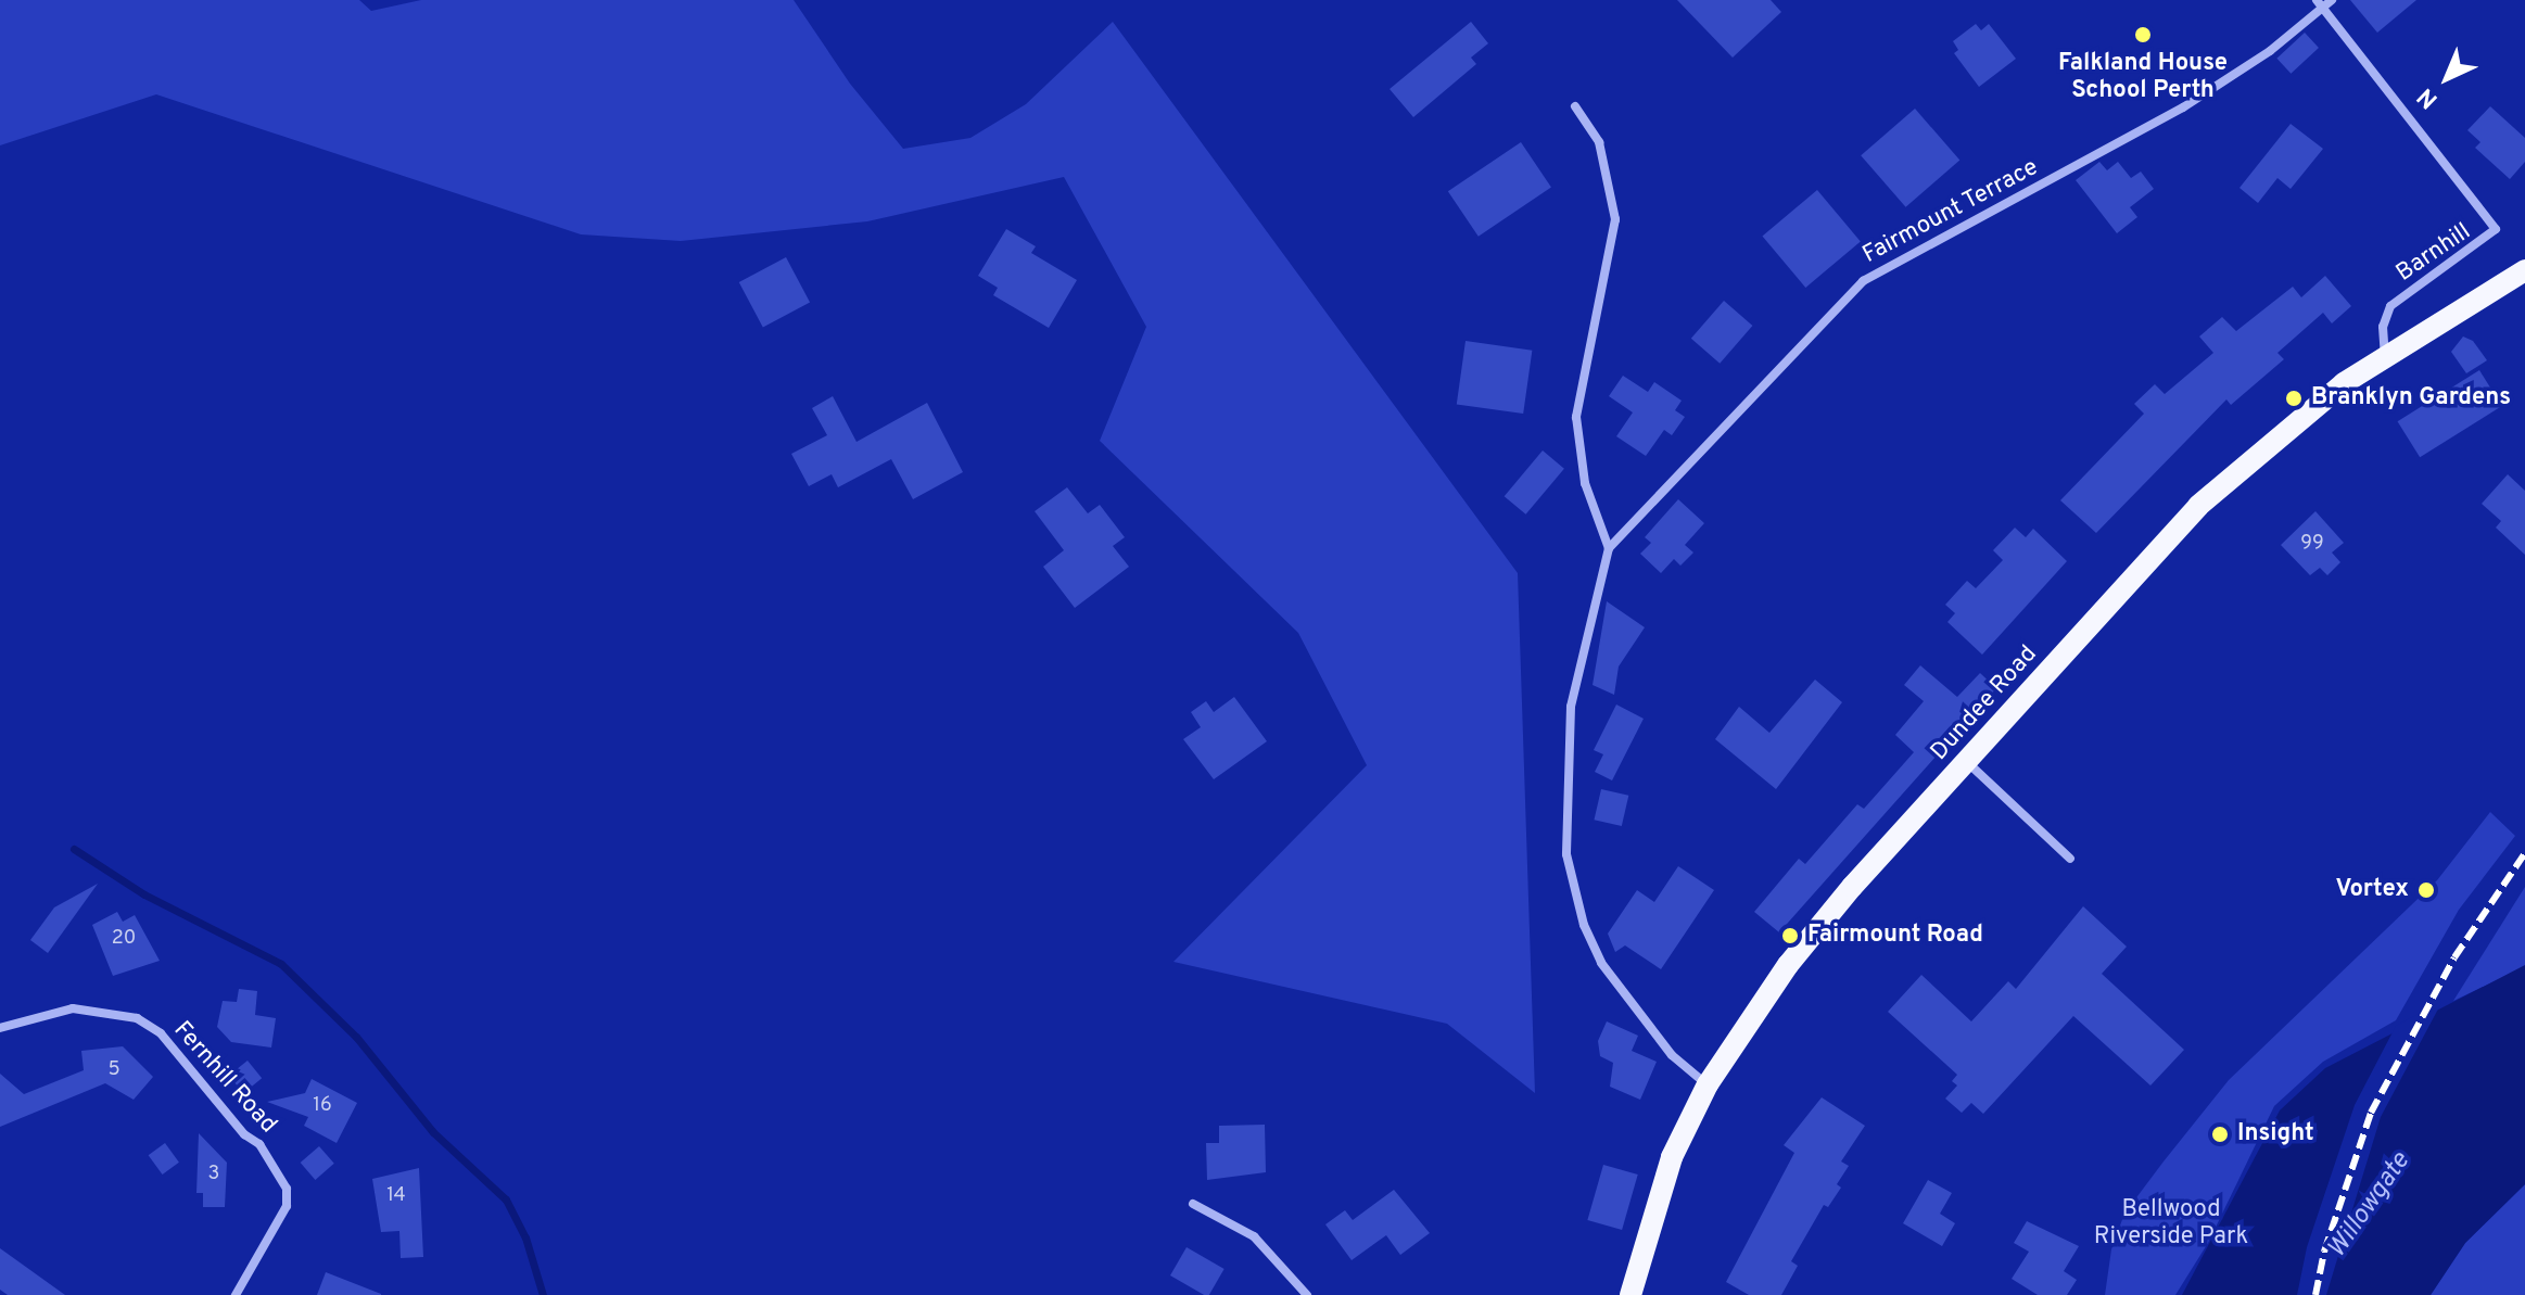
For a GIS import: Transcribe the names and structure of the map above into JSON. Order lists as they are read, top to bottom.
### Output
{
  "streets": {
    "main road": ["Dundee Road"],
    "street": ["Fairmount Terrace", "Barnhill", "Fernhill Road"]
  },
  "crossings": [
    ["Fairmount Terrace", "Barnhill"],
    ["Barnhill", "Dundee Road"]
  ],
  "water": ["Willowgate"],
  "parks": ["Bellwood Riverside Park"],
  "places": [
    "Falkland House School Perth",
    "Branklyn Gardens",
    "Vortex",
    "Fairmount Road",
    "Insight"
  ],
  "house_numbers": [
    "99",
    "20",
    "5",
    "16",
    "3",
    "14"
  ],
  "north": "bottom left"
}
